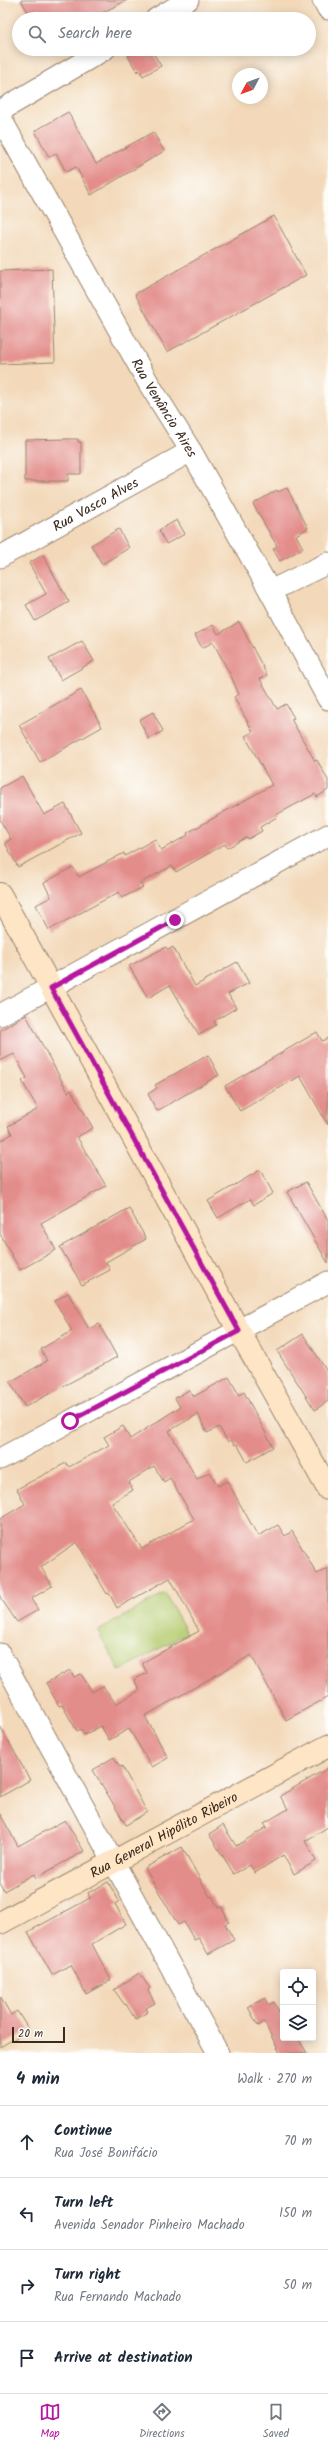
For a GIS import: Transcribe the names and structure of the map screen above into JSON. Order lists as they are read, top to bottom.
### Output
{
  "streets": {
    "main road": ["Rua General Hipólito Ribeiro"],
    "street": ["Rua Venâncio Aires", "Rua Vasco Alves"]
  },
  "crossings": [
    ["Rua Venâncio Aires", "Rua Vasco Alves"]
  ],
  "scale_bar": "20 m",
  "north": "bottom left",
  "page": {
    "search": "Search here",
    "scale": "20 m",
    "heading": ["4 min", "Walk · 270 m"],
    "list": [
      ["Continue", "Rua José Bonifácio", "70 m"],
      ["Turn left", "Avenida Senador Pinheiro Machado", "150 m"],
      ["Turn right", "Rua Fernando Machado", "50 m"],
      "Arrive at destination"
    ],
    "nav": ["Map", "Directions", "Saved"]
  }
}
